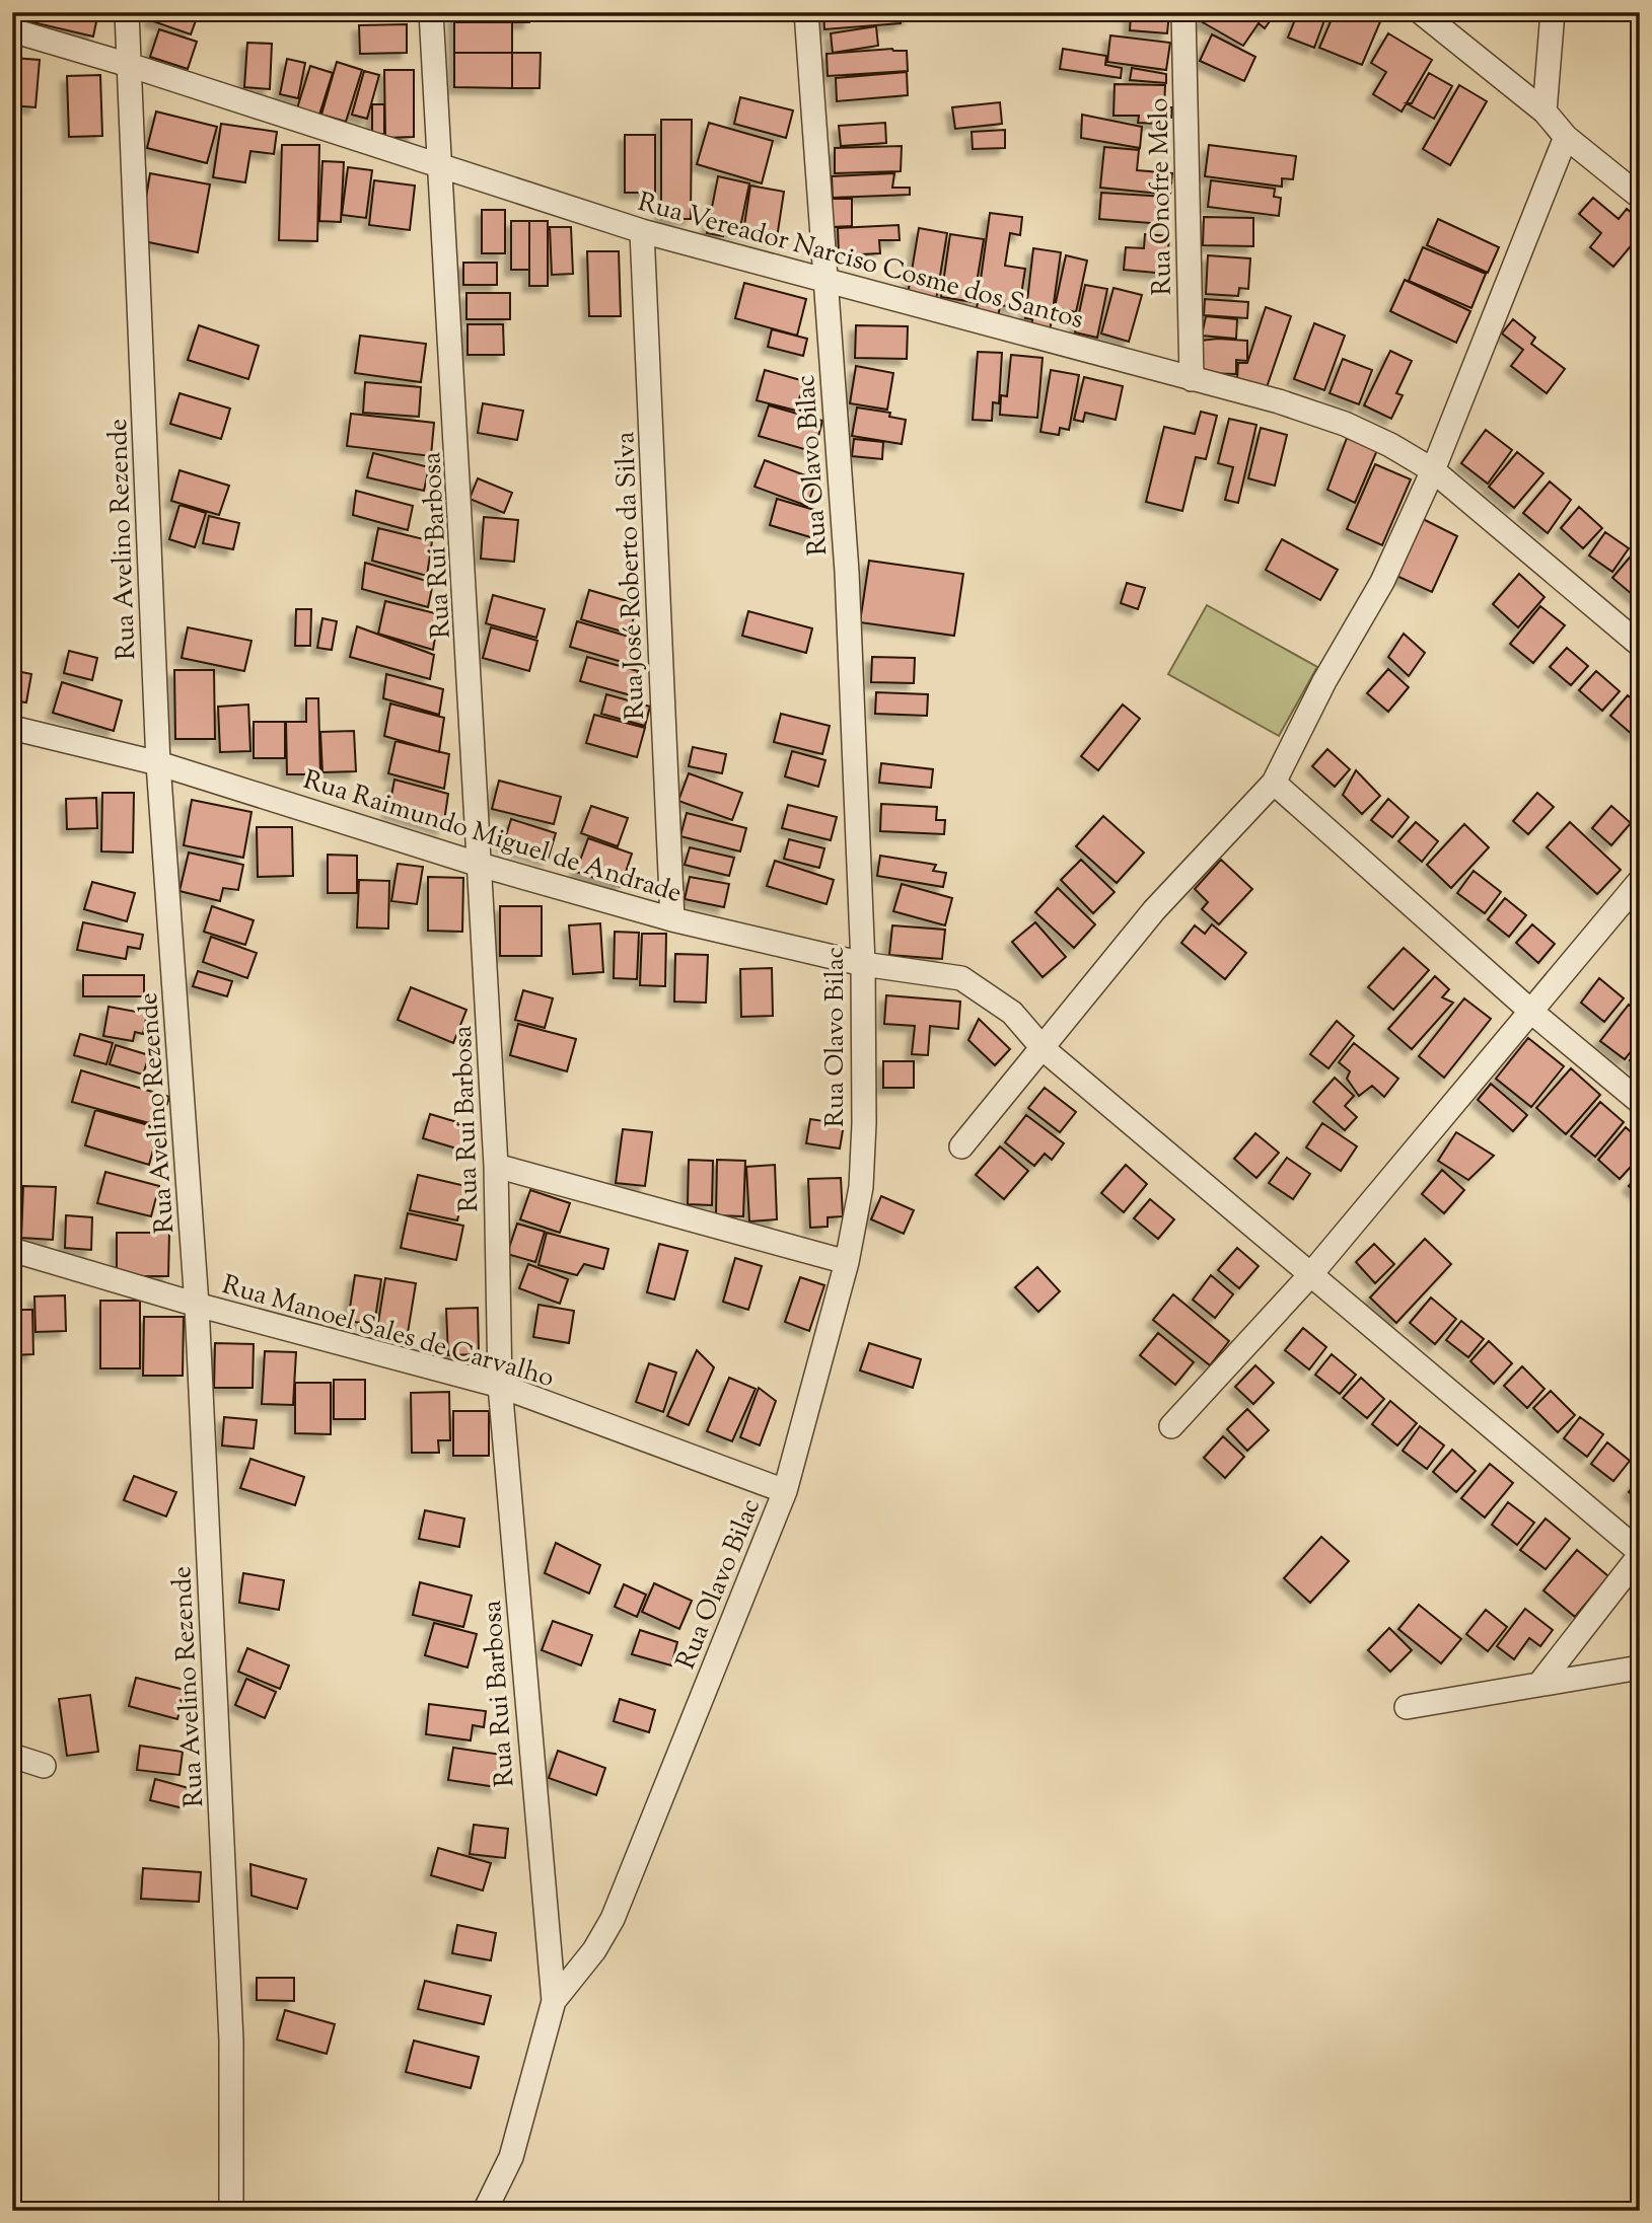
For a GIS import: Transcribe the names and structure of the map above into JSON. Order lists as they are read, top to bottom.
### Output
{
  "streets": {
    "street": [
      "Rua Onofre Melo",
      "Rua Vereador Narciso Cosme dos Santos",
      "Rua Olavo Bilac",
      "Rua Avelino Rezende",
      "Rua Rui Barbosa",
      "Rua José Roberto da Silva",
      "Rua Raimundo Miguel de Andrade",
      "Rua Manoel Sales de Carvalho"
    ]
  },
  "crossings": [
    ["Rua Onofre Melo", "Rua Vereador Narciso Cosme dos Santos"],
    ["Rua Vereador Narciso Cosme dos Santos", "Rua Olavo Bilac"],
    ["Rua Vereador Narciso Cosme dos Santos", "Rua Avelino Rezende"],
    ["Rua Vereador Narciso Cosme dos Santos", "Rua Rui Barbosa"],
    ["Rua Vereador Narciso Cosme dos Santos", "Rua José Roberto da Silva"],
    ["Rua Olavo Bilac", "Rua Rui Barbosa"],
    ["Rua Olavo Bilac", "Rua Raimundo Miguel de Andrade"],
    ["Rua Olavo Bilac", "Rua Manoel Sales de Carvalho"],
    ["Rua Avelino Rezende", "Rua Raimundo Miguel de Andrade"],
    ["Rua Avelino Rezende", "Rua Manoel Sales de Carvalho"],
    ["Rua Rui Barbosa", "Rua Raimundo Miguel de Andrade"],
    ["Rua Rui Barbosa", "Rua Manoel Sales de Carvalho"],
    ["Rua José Roberto da Silva", "Rua Raimundo Miguel de Andrade"]
  ]
}
